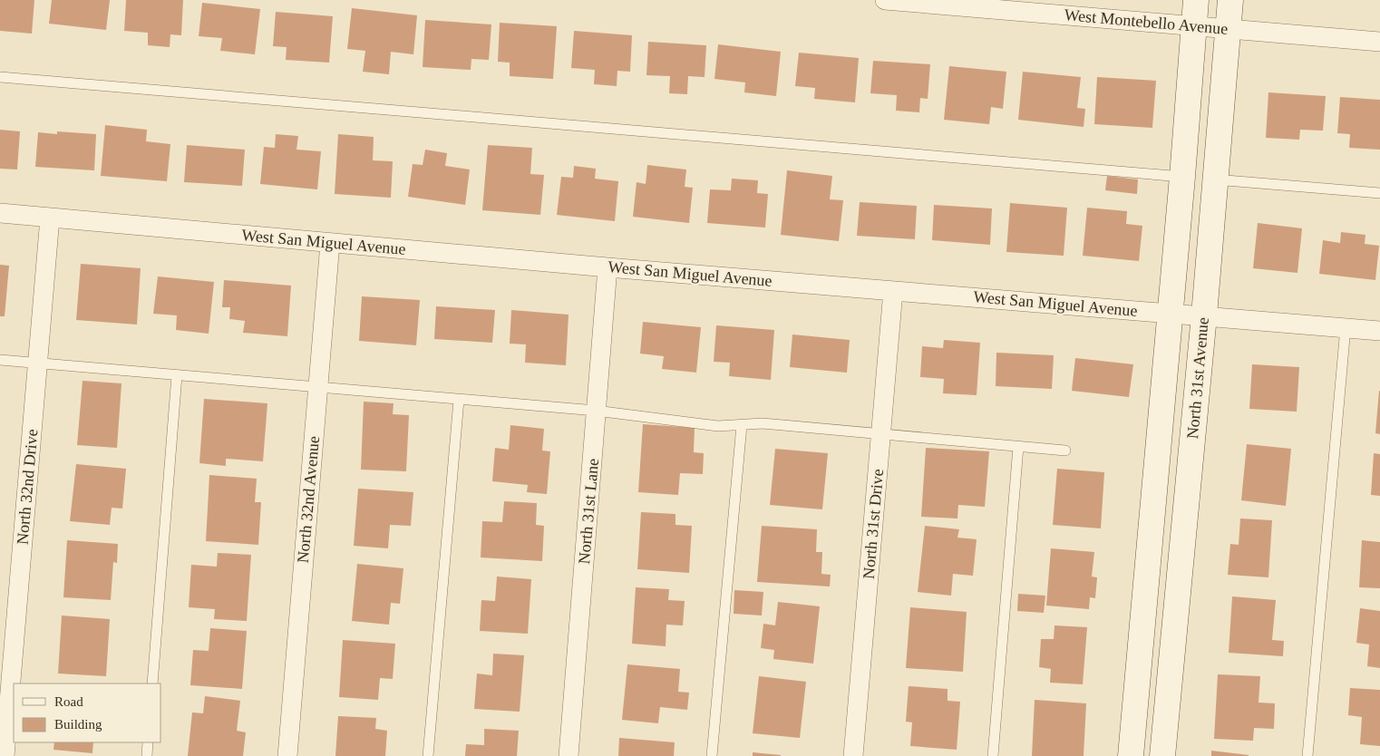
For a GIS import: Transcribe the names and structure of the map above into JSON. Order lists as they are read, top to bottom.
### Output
{
  "streets": {
    "street": [
      "West Montebello Avenue",
      "West San Miguel Avenue",
      "North 31st Avenue",
      "North 32nd Drive",
      "North 32nd Avenue",
      "North 31st Lane",
      "North 31st Drive"
    ]
  },
  "crossings": [
    ["West Montebello Avenue", "North 31st Avenue"],
    ["West San Miguel Avenue", "North 31st Avenue"],
    ["West San Miguel Avenue", "North 32nd Drive"],
    ["West San Miguel Avenue", "North 32nd Avenue"],
    ["West San Miguel Avenue", "North 31st Lane"],
    ["West San Miguel Avenue", "North 31st Drive"]
  ],
  "legend": ["Road", "Building"]
}
